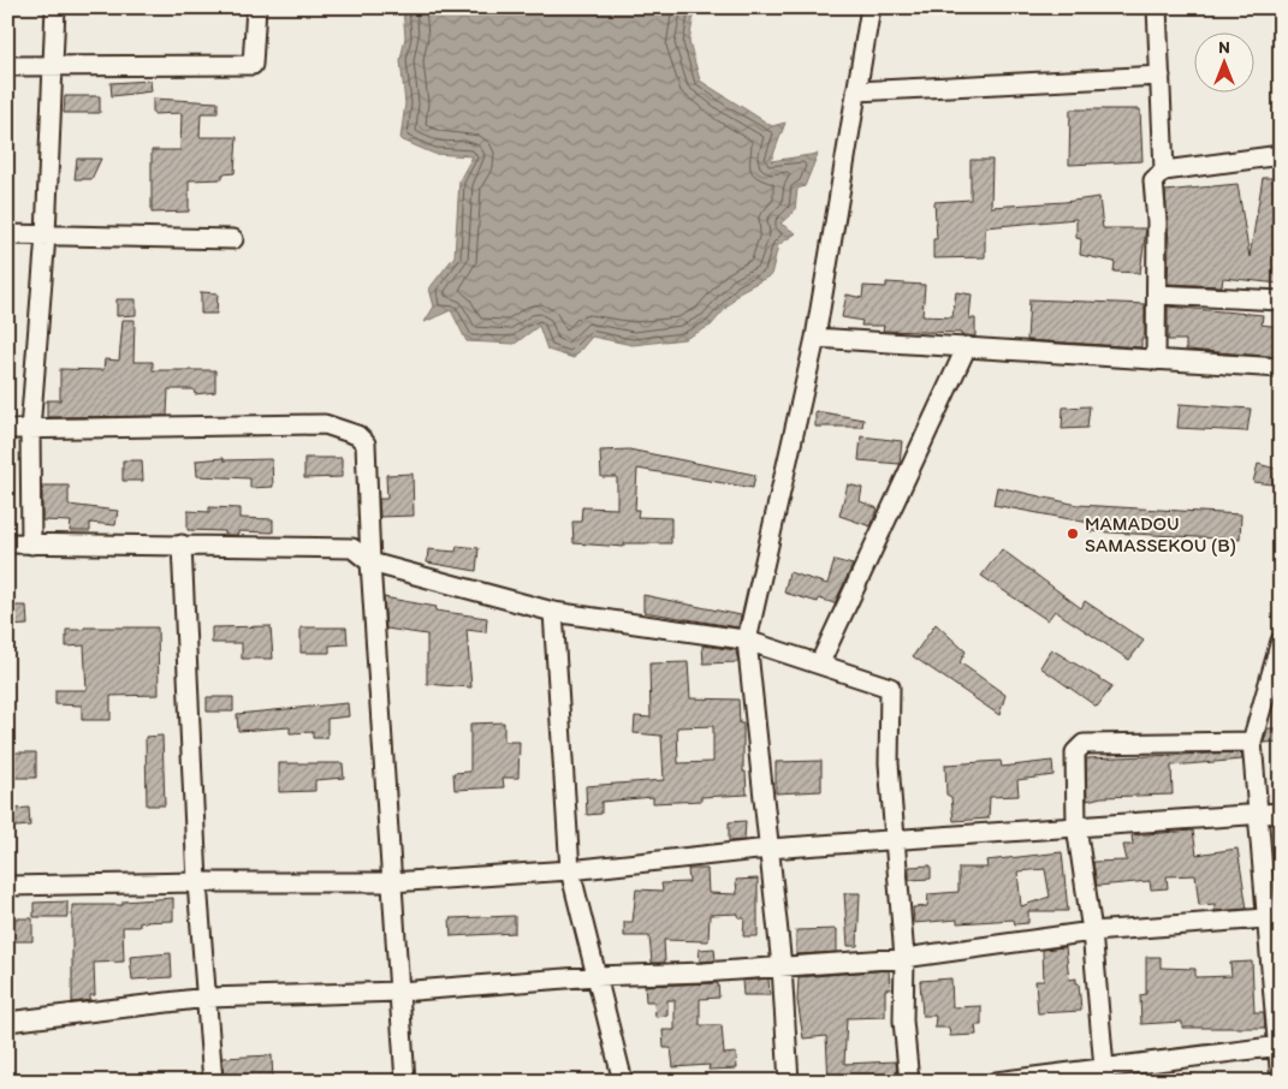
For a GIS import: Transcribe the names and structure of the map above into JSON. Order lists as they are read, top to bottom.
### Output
{
  "places": ["MAMADOU SAMASSEKOU (B)"],
  "north": "top"
}
